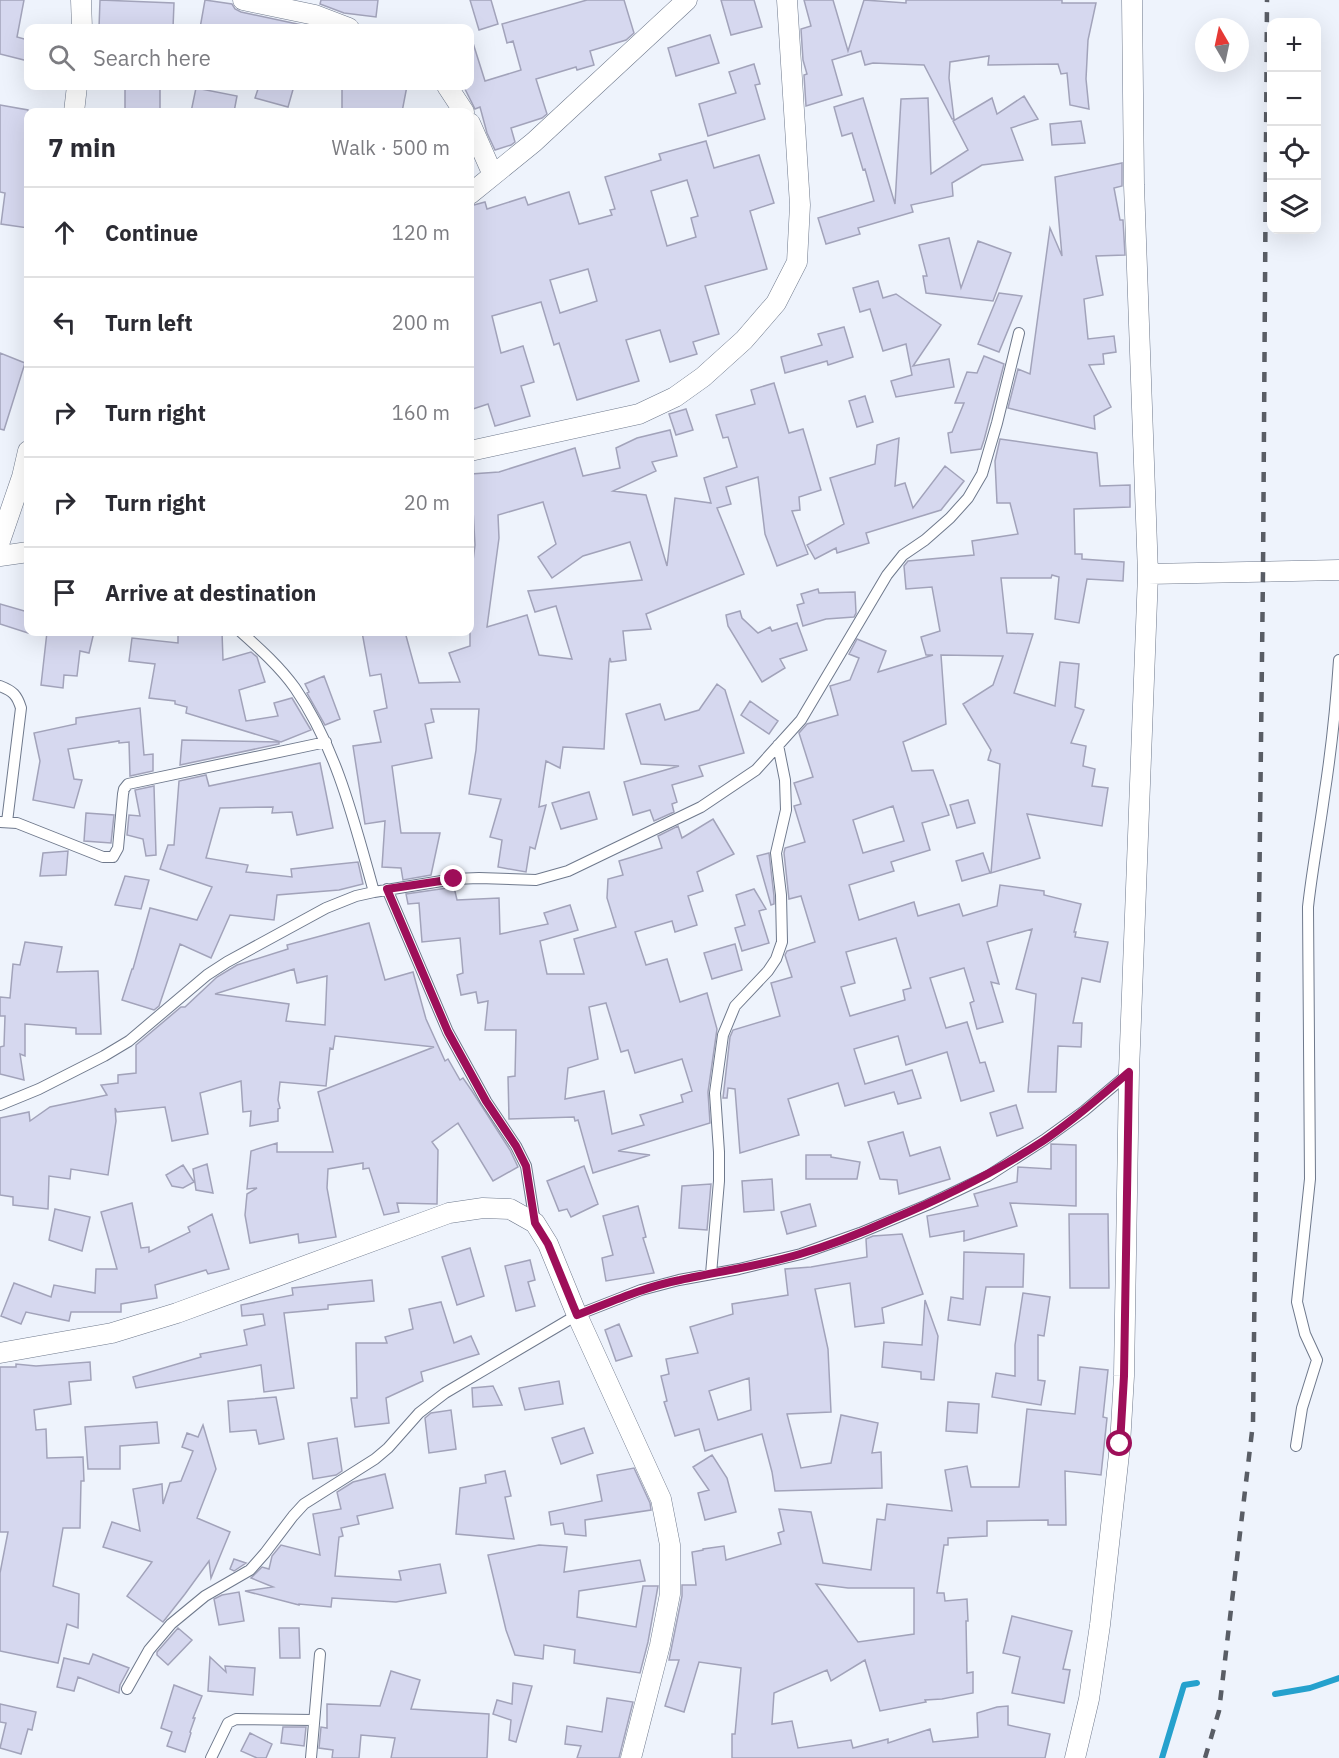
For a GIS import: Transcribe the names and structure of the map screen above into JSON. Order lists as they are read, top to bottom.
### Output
{
  "north": "top",
  "page": {
    "map_buttons": ["+", "−"],
    "search": "Search here",
    "heading": ["7 min", "Walk · 500 m"],
    "list": [
      ["Continue", "120 m"],
      ["Turn left", "200 m"],
      ["Turn right", "160 m"],
      ["Turn right", "20 m"],
      "Arrive at destination"
    ]
  }
}
